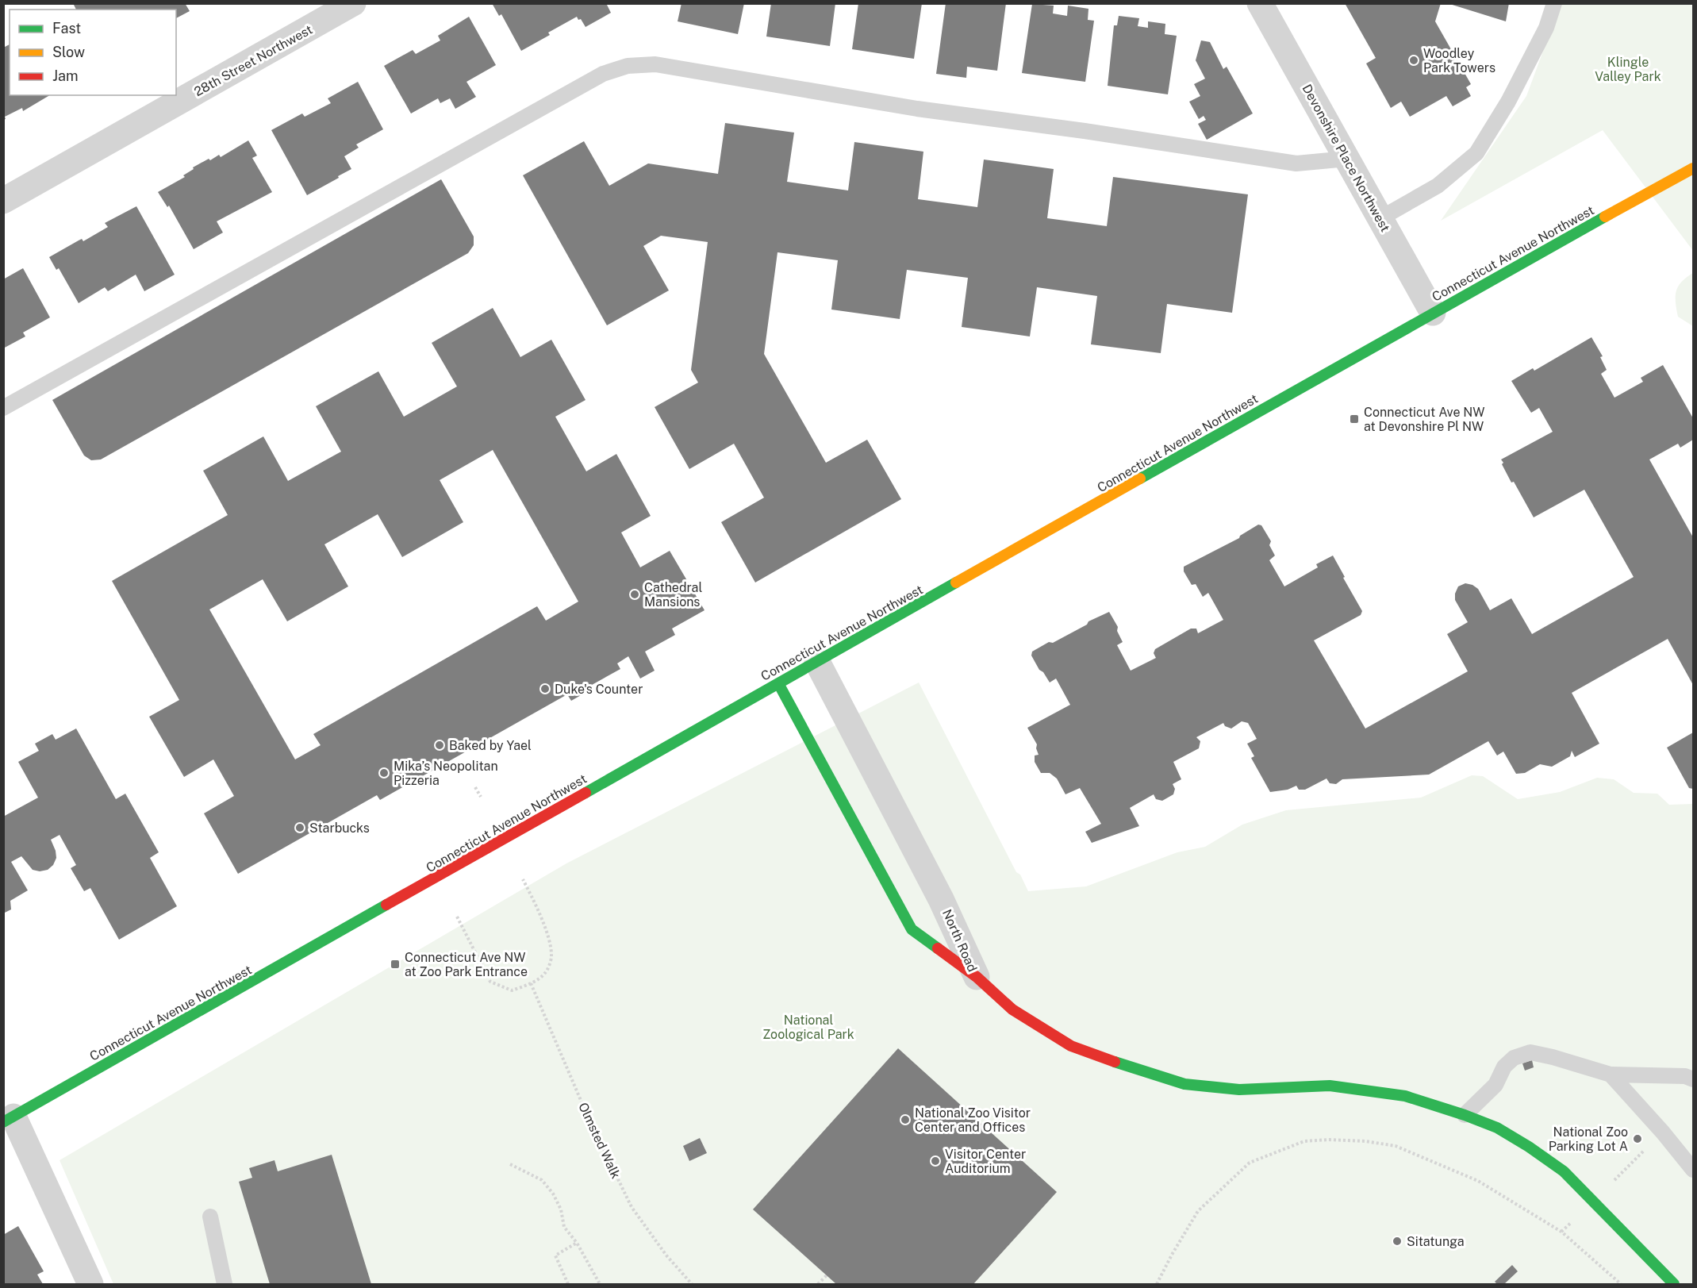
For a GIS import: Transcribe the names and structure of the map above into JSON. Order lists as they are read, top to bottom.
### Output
{
  "streets": {
    "main road": ["Connecticut Avenue Northwest", "North Road"],
    "street": ["28th Street Northwest", "Devonshire Place Northwest"],
    "path": ["Olmsted Walk"]
  },
  "crossings": [
    ["Devonshire Place Northwest", "Connecticut Avenue Northwest"],
    ["Connecticut Avenue Northwest", "North Road"]
  ],
  "parks": ["Klingle Valley Park", "National Zoological Park"],
  "places": {
    "other": [
      "Woodley Park Towers",
      "Cathedral Mansions",
      "Duke's Counter",
      "Baked by Yael",
      "Mika’s Neopolitan Pizzeria",
      "Starbucks",
      "National Zoo Visitor Center and Offices",
      "National Zoo Parking Lot A",
      "Visitor Center Auditorium",
      "Sitatunga"
    ],
    "transit": ["Connecticut Ave NW at Devonshire Pl NW", "Connecticut Ave NW at Zoo Park Entrance"]
  },
  "legend": ["Fast", "Slow", "Jam"]
}
